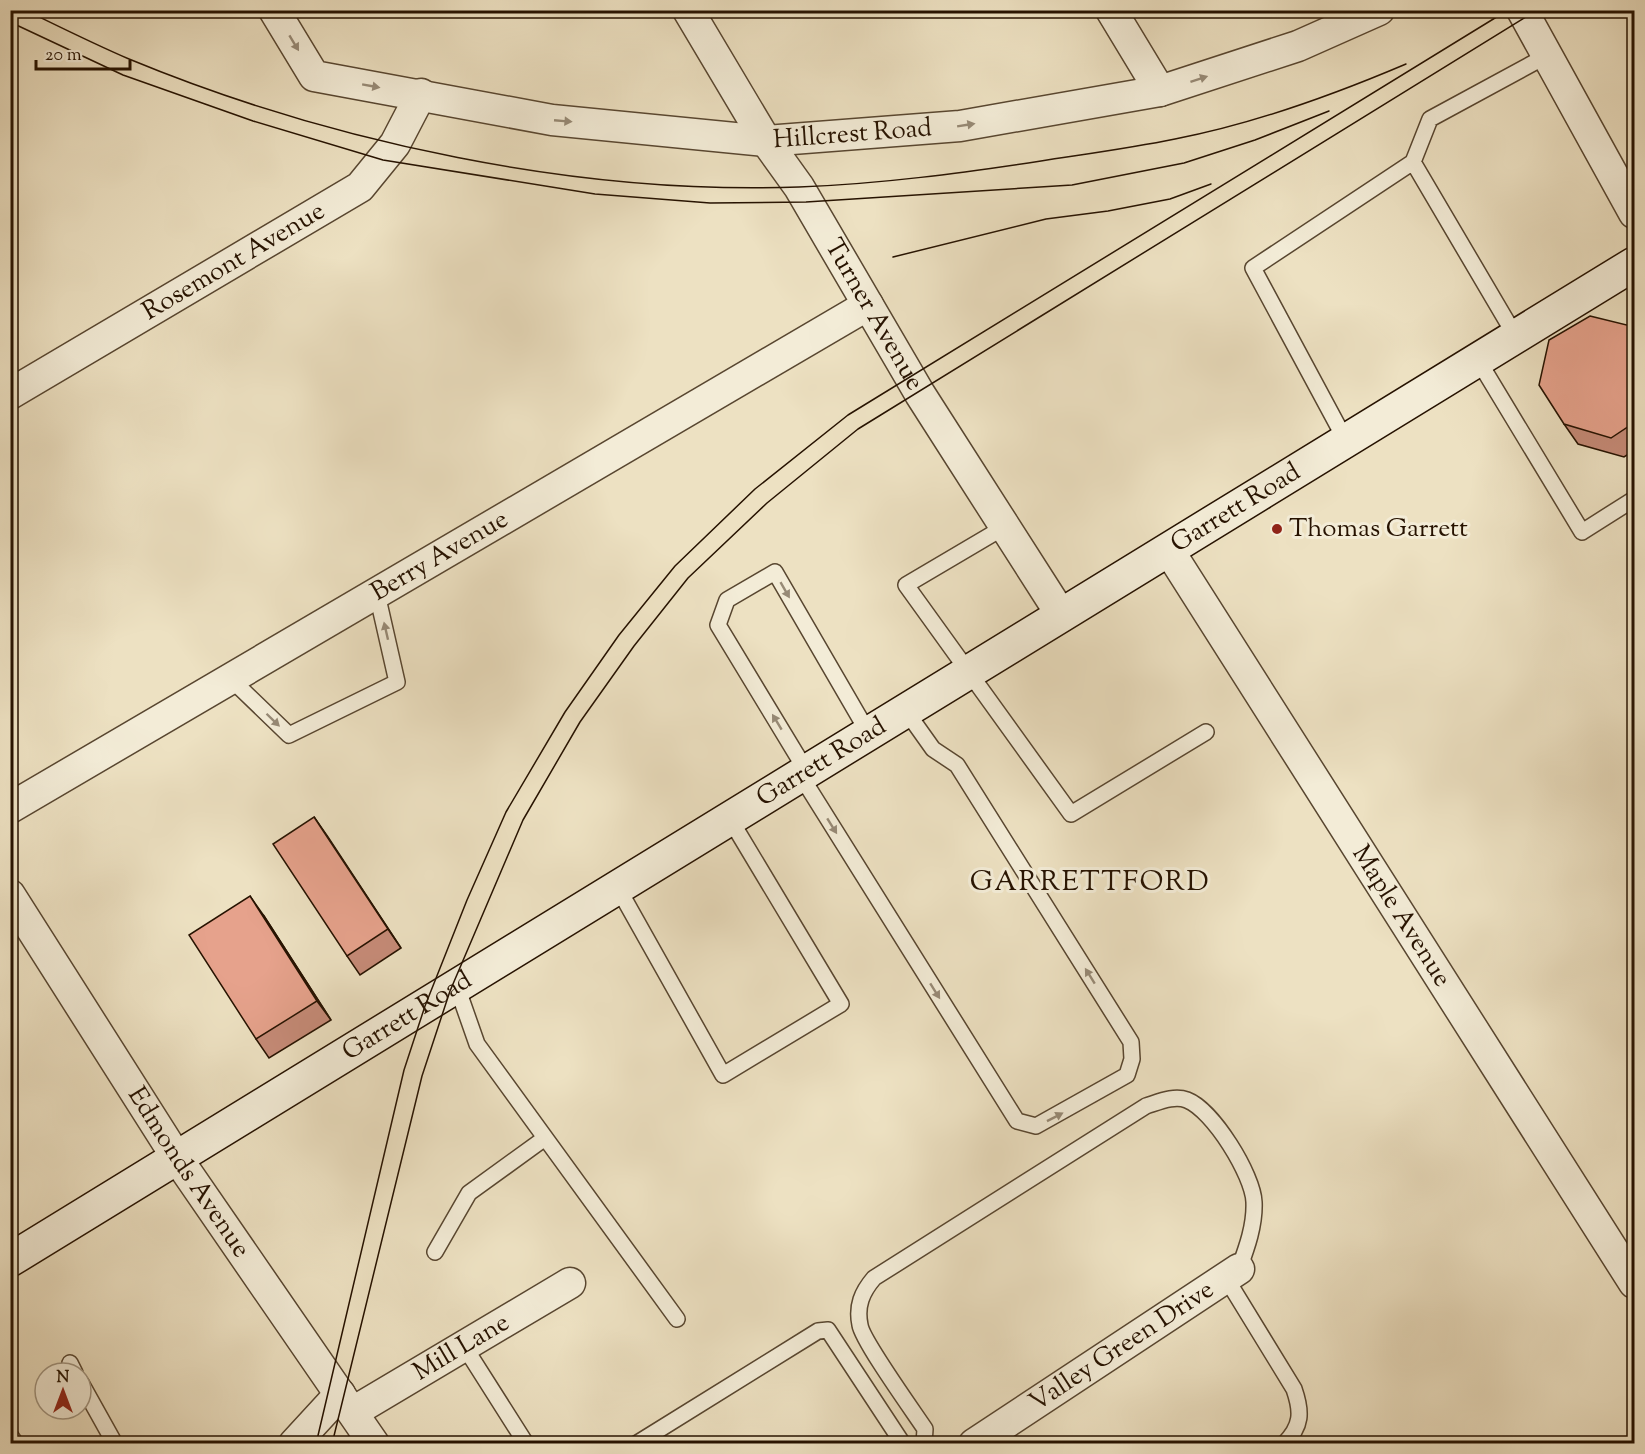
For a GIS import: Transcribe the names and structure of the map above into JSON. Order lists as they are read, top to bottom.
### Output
{
  "streets": {
    "main road": ["Garrett Road"],
    "street": [
      "Hillcrest Road",
      "Rosemont Avenue",
      "Turner Avenue",
      "Berry Avenue",
      "Maple Avenue",
      "Edmonds Avenue",
      "Mill Lane",
      "Valley Green Drive"
    ]
  },
  "crossings": [
    ["Hillcrest Road", "Rosemont Avenue"],
    ["Hillcrest Road", "Turner Avenue"],
    ["Turner Avenue", "Garrett Road"],
    ["Turner Avenue", "Berry Avenue"],
    ["Garrett Road", "Maple Avenue"],
    ["Garrett Road", "Edmonds Avenue"],
    ["Edmonds Avenue", "Mill Lane"]
  ],
  "one_way": ["Hillcrest Road"],
  "districts": ["GARRETTFORD"],
  "places": ["Thomas Garrett"],
  "scale_bar": "20 m",
  "north": "top"
}
